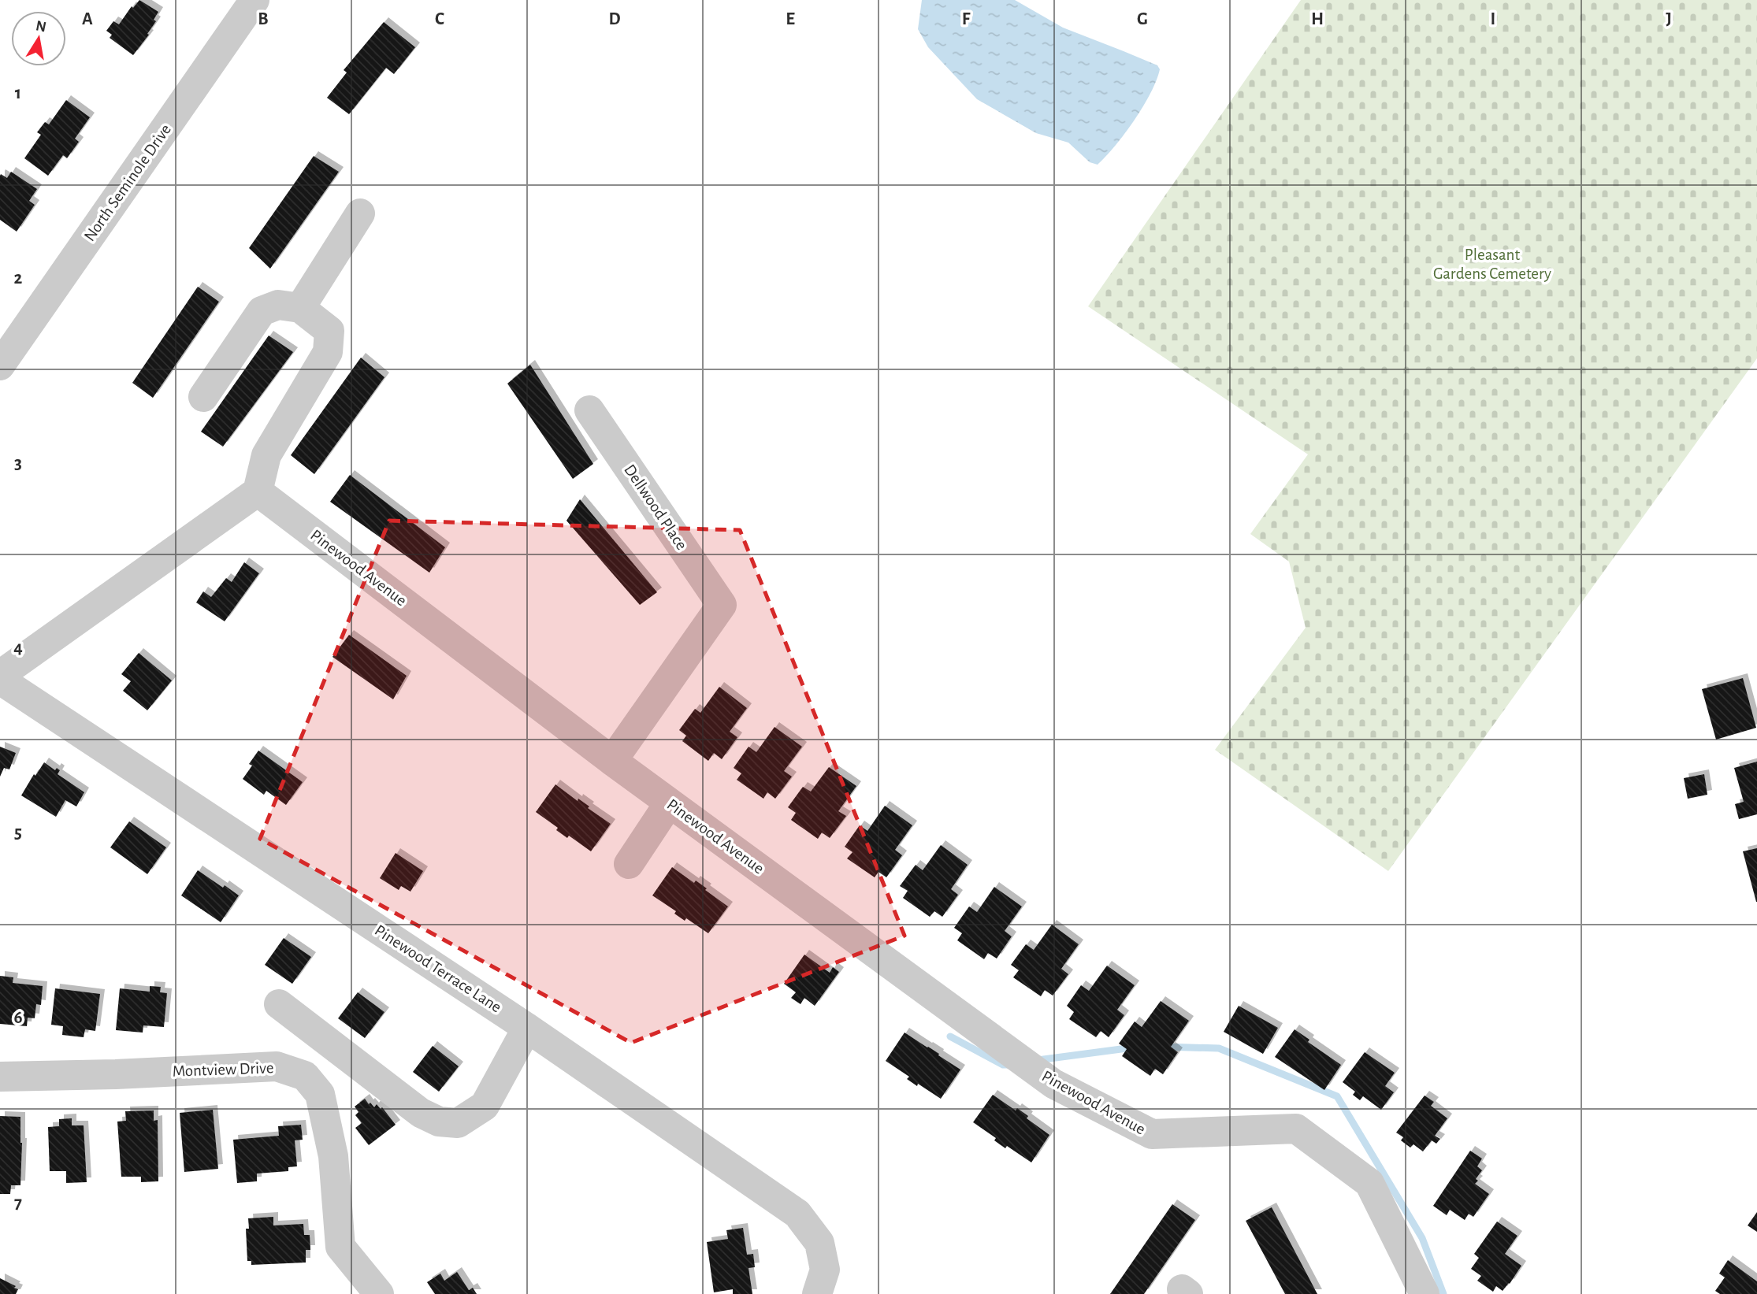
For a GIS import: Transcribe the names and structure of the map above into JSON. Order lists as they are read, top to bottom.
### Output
{
  "streets": {
    "street": [
      "North Seminole Drive",
      "Dellwood Place",
      "Pinewood Avenue",
      "Pinewood Terrace Lane",
      "Montview Drive"
    ]
  },
  "crossings": [
    ["Dellwood Place", "Pinewood Avenue"]
  ],
  "parks": ["Pleasant Gardens Cemetery"],
  "north": "top",
  "grid": {
    "columns": [
      "A",
      "B",
      "C",
      "D",
      "E",
      "F",
      "G",
      "H",
      "I",
      "J"
    ],
    "rows": [
      "1",
      "2",
      "3",
      "4",
      "5",
      "6",
      "7"
    ]
  }
}
